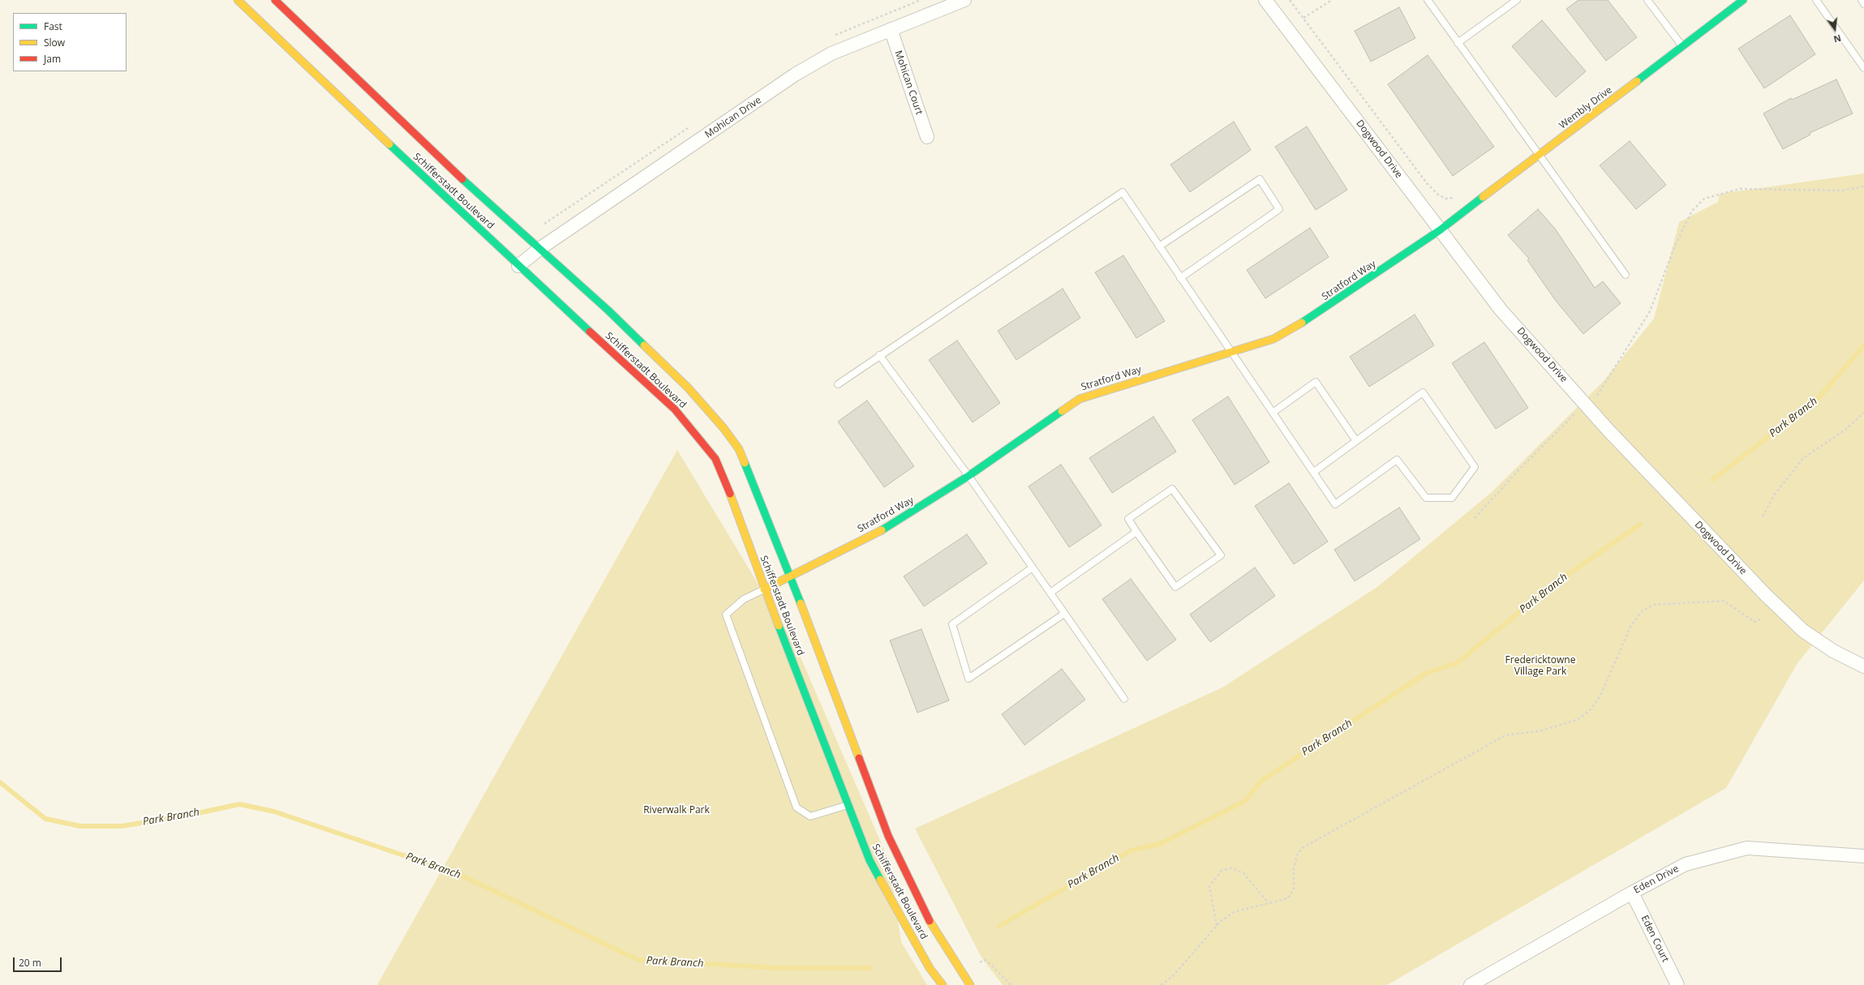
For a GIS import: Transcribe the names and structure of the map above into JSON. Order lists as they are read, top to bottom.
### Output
{
  "streets": {
    "main road": ["Wembly Drive", "Schifferstadt Boulevard", "Stratford Way"],
    "street": [
      "Mohican Court",
      "Mohican Drive",
      "Dogwood Drive",
      "Eden Drive",
      "Eden Court"
    ]
  },
  "crossings": [
    ["Mohican Court", "Mohican Drive"],
    ["Wembly Drive", "Dogwood Drive"],
    ["Wembly Drive", "Stratford Way"],
    ["Mohican Drive", "Schifferstadt Boulevard"],
    ["Dogwood Drive", "Stratford Way"],
    ["Schifferstadt Boulevard", "Stratford Way"],
    ["Eden Drive", "Eden Court"]
  ],
  "water": ["Park Branch"],
  "parks": ["Fredericktowne Village Park", "Riverwalk Park"],
  "legend": ["Fast", "Slow", "Jam"],
  "scale_bar": "20 m",
  "north": "bottom"
}
